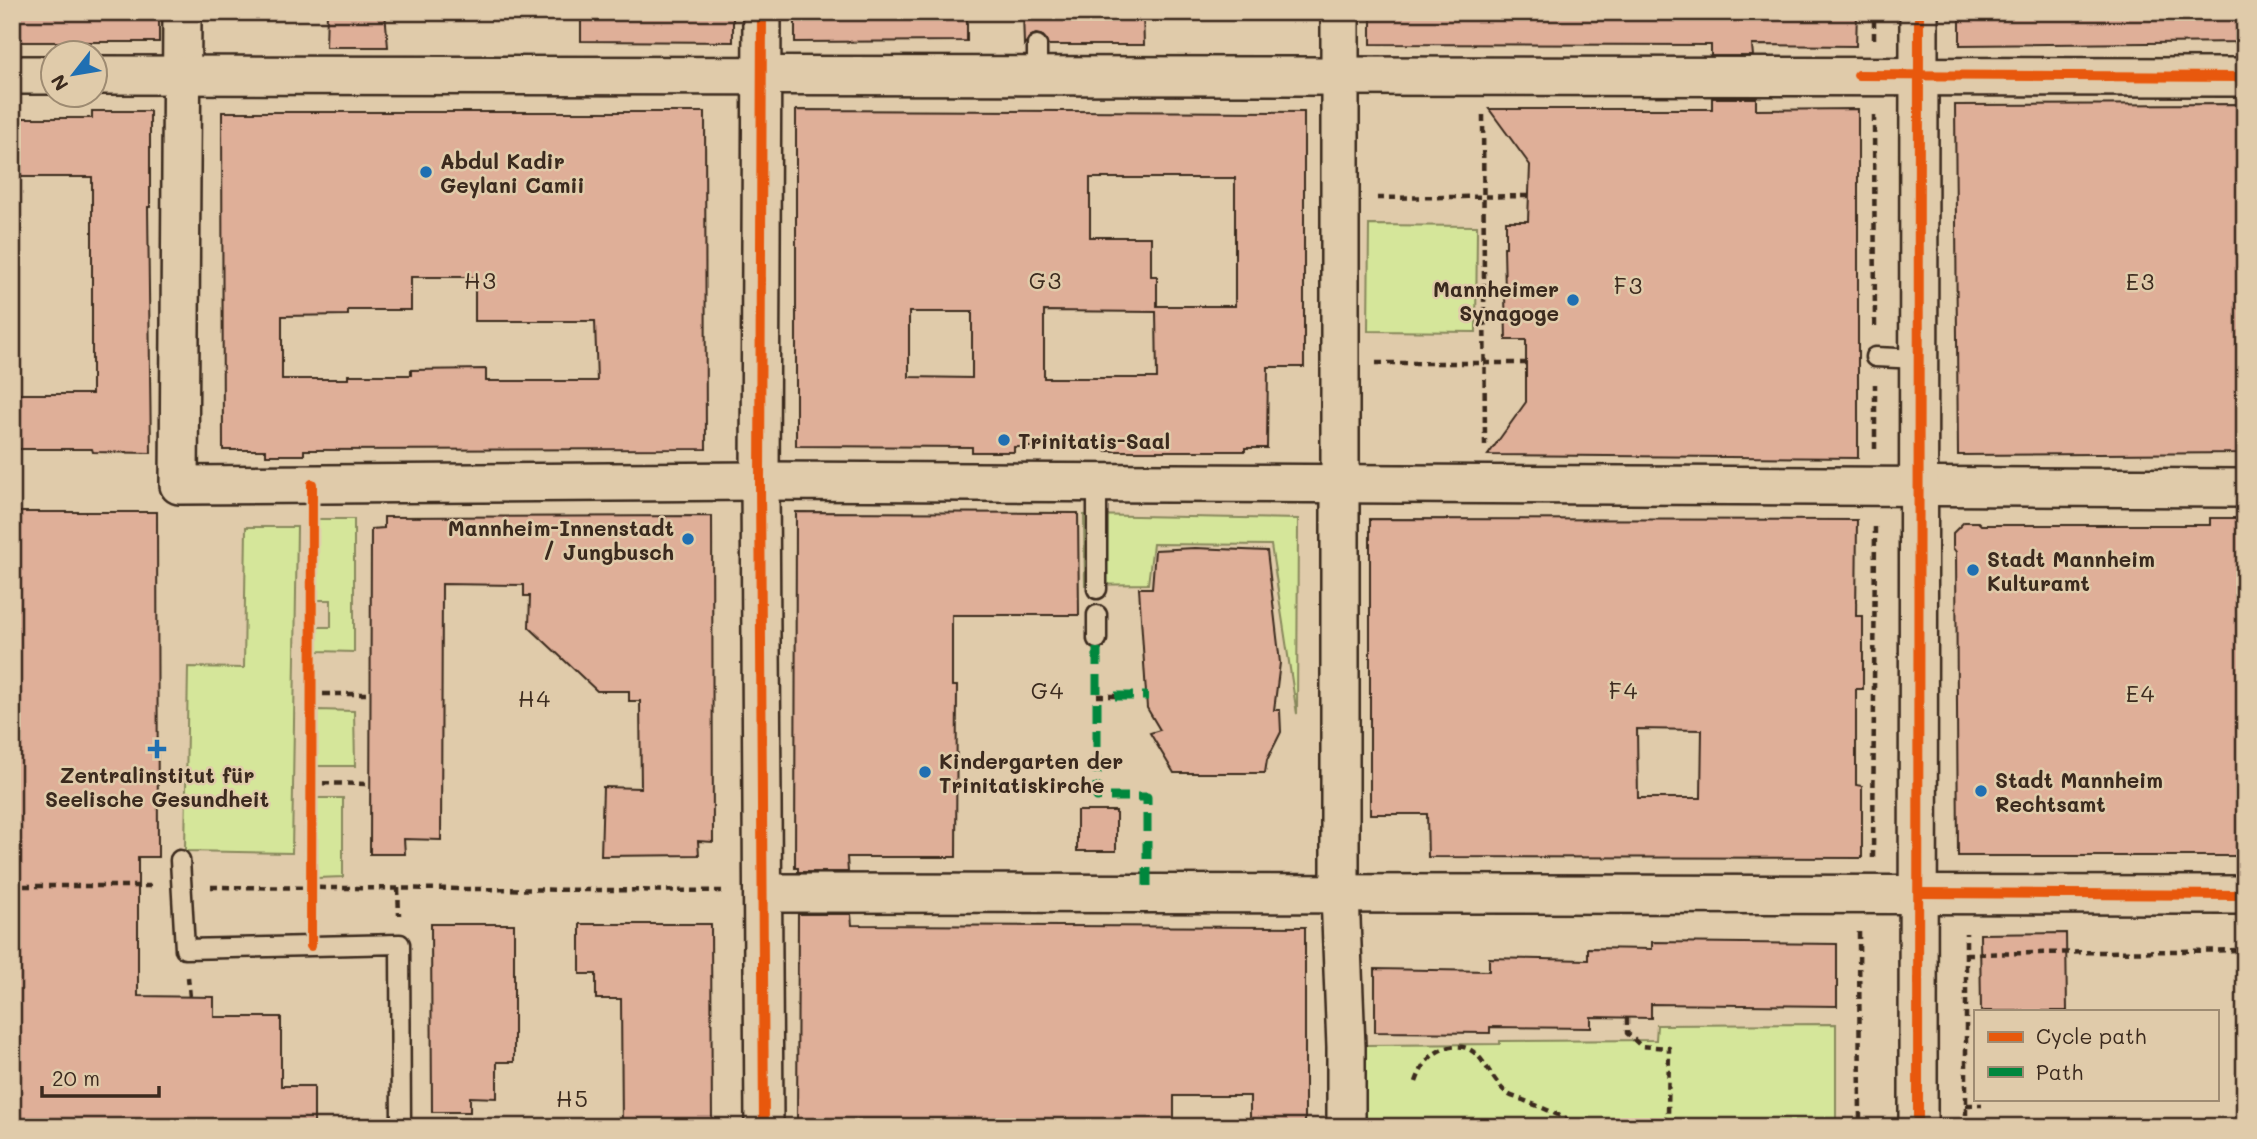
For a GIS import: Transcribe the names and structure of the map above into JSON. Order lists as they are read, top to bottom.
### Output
{
  "districts": [
    "H3",
    "G3",
    "E3",
    "F3",
    "G4",
    "F4",
    "E4",
    "H4",
    "H5"
  ],
  "places": {
    "other": [
      "Abdul Kadir Geylani Camii",
      "Mannheimer Synagoge",
      "Trinitatis-Saal",
      "Mannheim-Innenstadt / Jungbusch",
      "Stadt Mannheim Kulturamt",
      "Kindergarten der Trinitatiskirche",
      "Stadt Mannheim Rechtsamt"
    ],
    "health": ["Zentralinstitut für Seelische Gesundheit"]
  },
  "legend": ["Cycle path", "Path"],
  "scale_bar": "20 m",
  "north": "bottom left"
}
